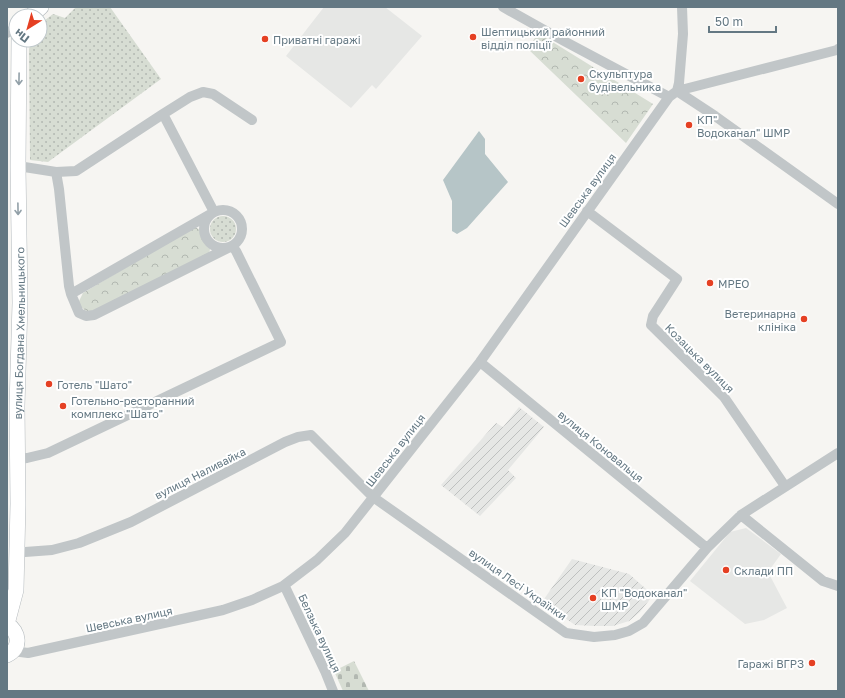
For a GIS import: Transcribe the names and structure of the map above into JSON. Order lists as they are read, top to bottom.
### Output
{
  "streets": {
    "main road": ["вулиця Богдана Хмельницького"],
    "street": [
      "Шевська вулиця",
      "Козацька вулиця",
      "вулиця Коновальця",
      "вулиця Наливайка",
      "вулиця Лесі Українки",
      "Белзька вулиця"
    ]
  },
  "crossings": [
    ["Шевська вулиця", "Козацька вулиця"],
    ["Шевська вулиця", "вулиця Коновальця"],
    ["Шевська вулиця", "вулиця Наливайка"],
    ["Шевська вулиця", "вулиця Лесі Українки"],
    ["Шевська вулиця", "Белзька вулиця"],
    ["вулиця Богдана Хмельницького", "вулиця Наливайка"],
    ["Козацька вулиця", "вулиця Лесі Українки"],
    ["вулиця Коновальця", "вулиця Лесі Українки"],
    ["вулиця Наливайка", "вулиця Лесі Українки"]
  ],
  "one_way": ["вулиця Богдана Хмельницького"],
  "places": [
    "Шептицький районний відділ поліції",
    "Приватні гаражі",
    "Скульптура будівельника",
    "КП\" Водоканал\" ШМР",
    "МРЕО",
    "Ветеринарна клініка",
    "Готель \"Шато\"",
    "Готельно-ресторанний комплекс \"Шато\"",
    "Склади ПП",
    "КП \"Водоканал\" ШМР",
    "Гаражі ВГРЗ"
  ],
  "scale_bar": "50 m",
  "north": "bottom left"
}
